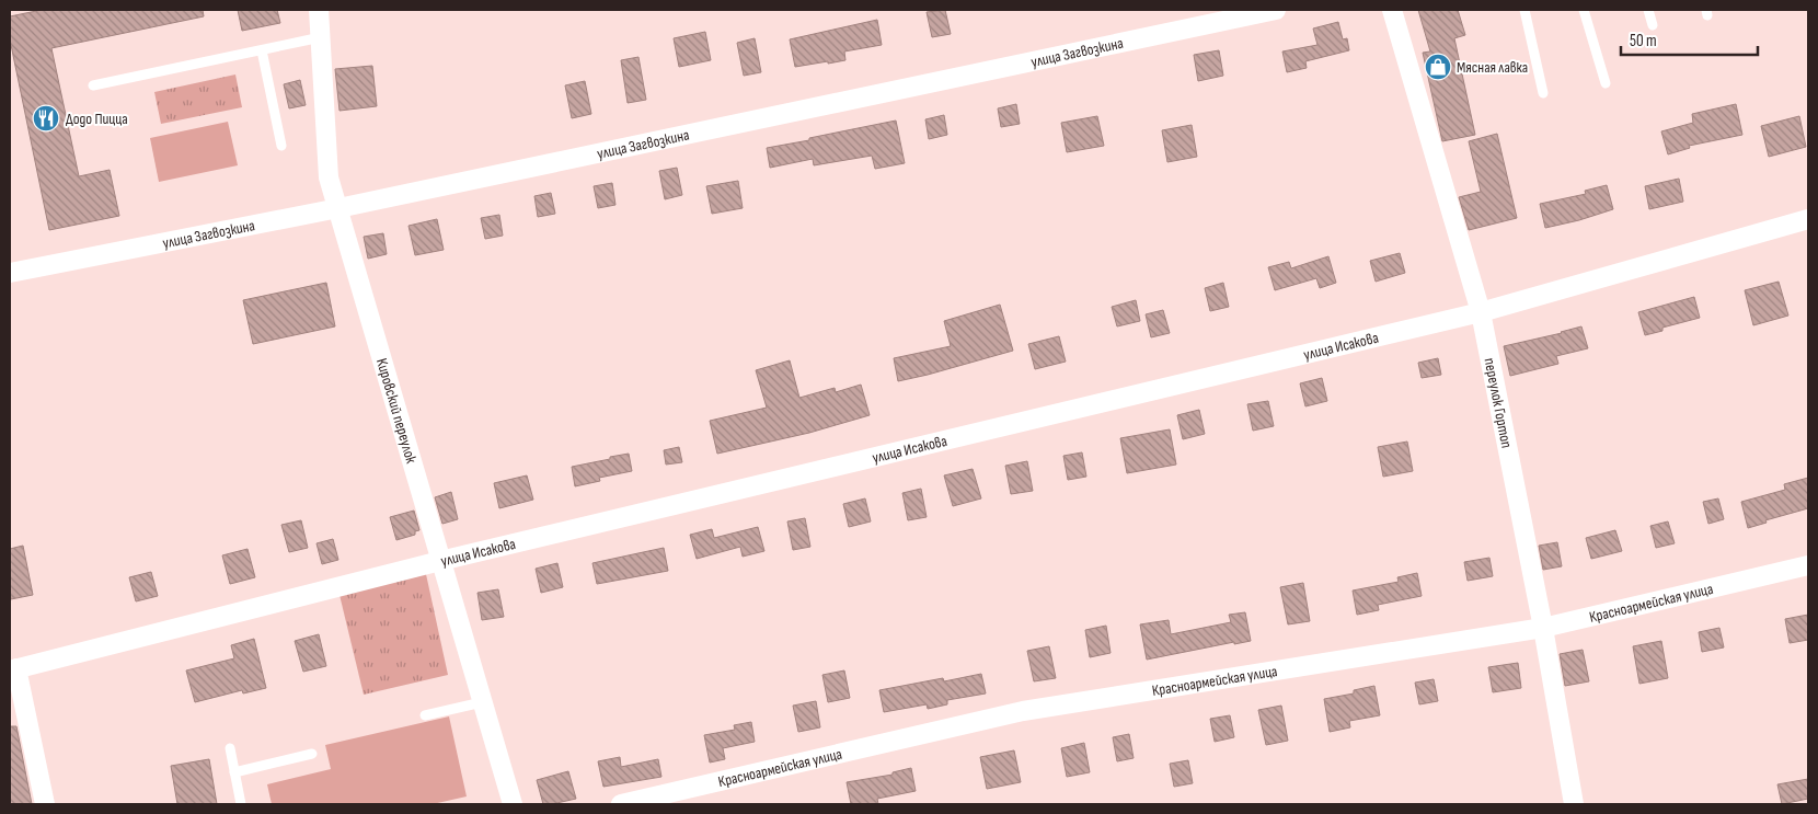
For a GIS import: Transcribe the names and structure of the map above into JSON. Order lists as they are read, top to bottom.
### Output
{
  "streets": {
    "street": [
      "улица Загвозкина",
      "улица Исакова",
      "переулок Гортоп",
      "Кировский переулок",
      "Красноармейская улица"
    ]
  },
  "crossings": [
    ["улица Загвозкина", "Кировский переулок"],
    ["улица Исакова", "переулок Гортоп"],
    ["улица Исакова", "Кировский переулок"],
    ["переулок Гортоп", "Красноармейская улица"]
  ],
  "places": {
    "shop": ["Мясная лавка"],
    "restaurant": ["Додо Пицца"]
  },
  "scale_bar": "50 m"
}
